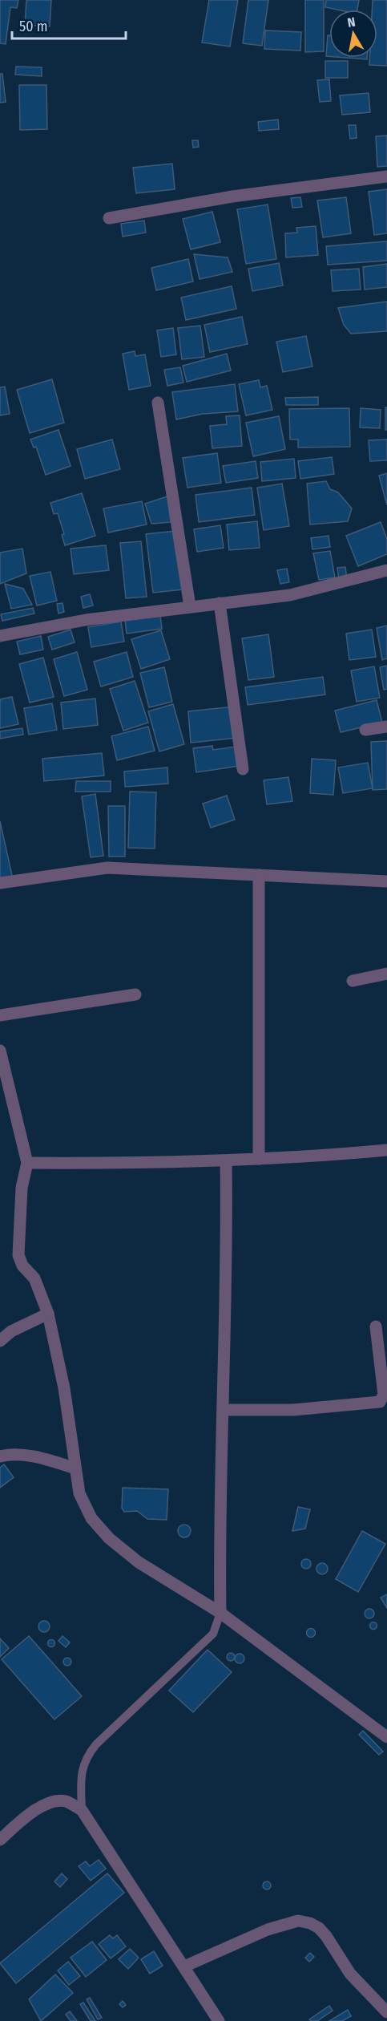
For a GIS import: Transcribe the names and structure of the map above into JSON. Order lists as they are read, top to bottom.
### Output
{
  "scale_bar": "50 m",
  "north": "top"
}
